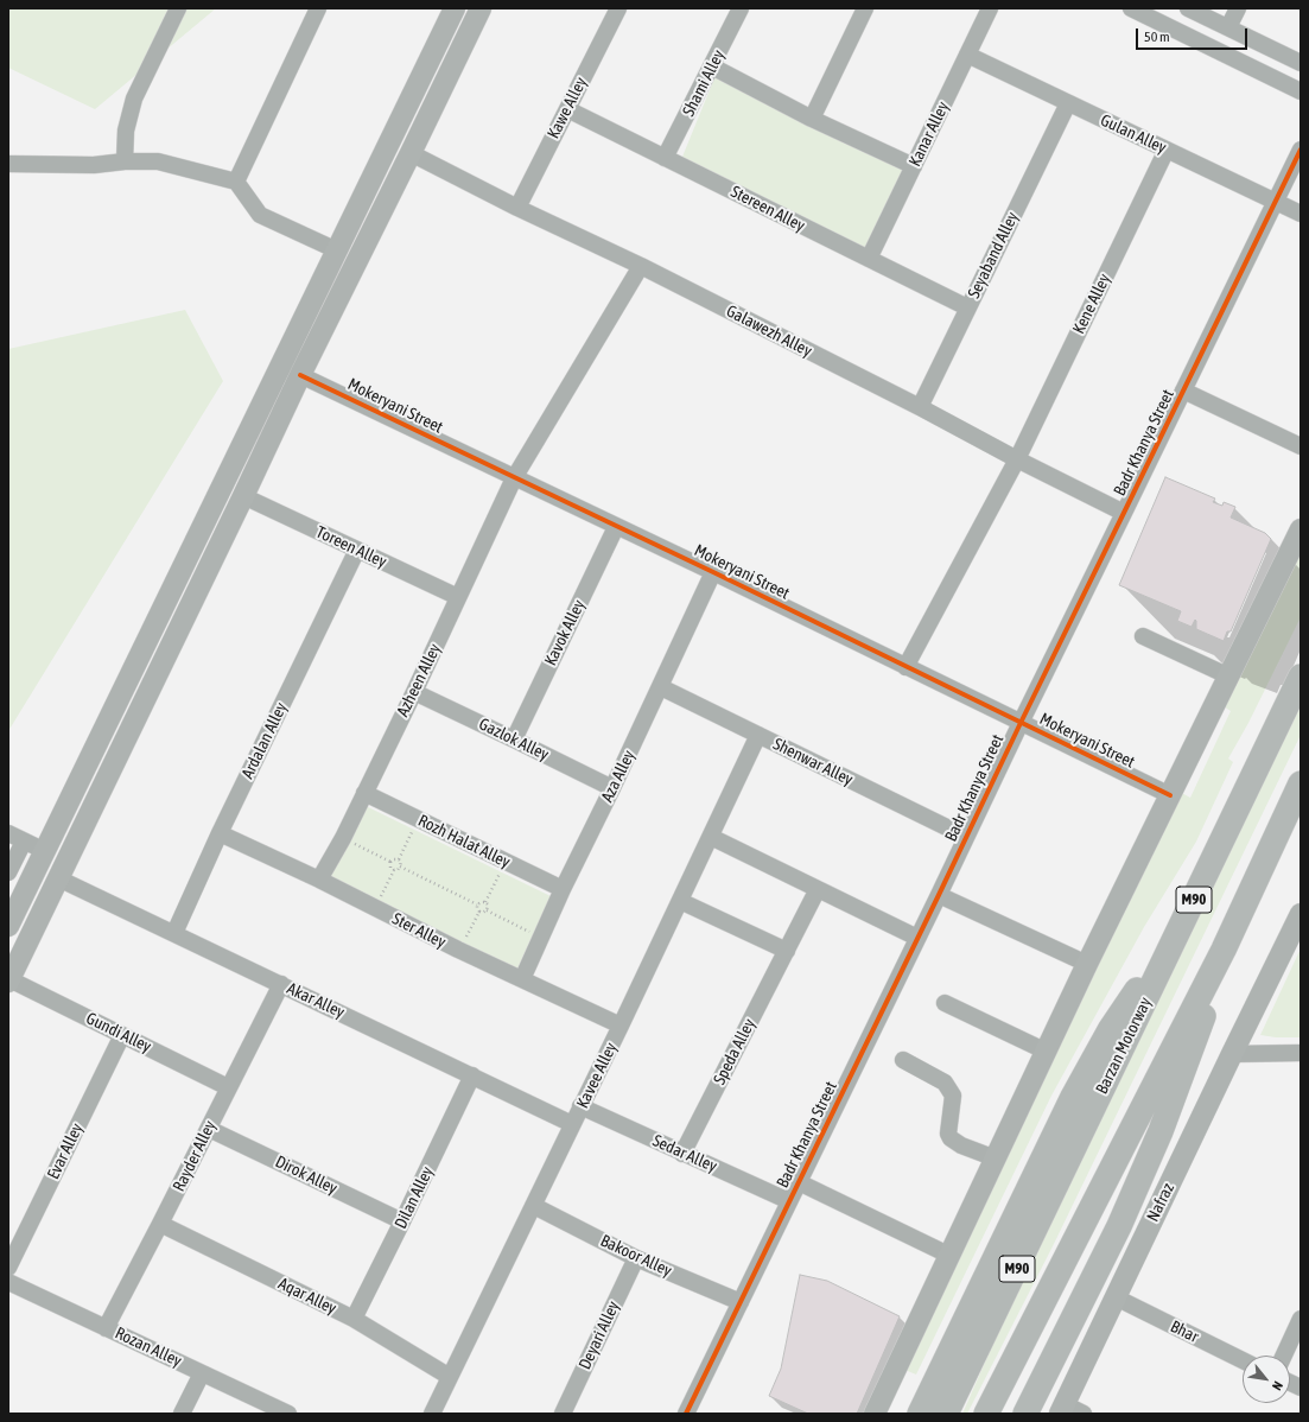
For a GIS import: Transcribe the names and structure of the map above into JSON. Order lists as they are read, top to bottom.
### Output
{
  "streets": {
    "highway": ["M90", "Barzan Motorway"],
    "main road": ["Nafraz"],
    "street": [
      "Shami Alley",
      "Kawe Alley",
      "Kanar Alley",
      "Gulan Alley",
      "Stereen Alley",
      "Seyaband Alley",
      "Kene Alley",
      "Galawezh Alley",
      "Mokeryani Street",
      "Badr Khanya Street",
      "Toreen Alley",
      "Kavok Alley",
      "Azheen Alley",
      "Gazlok Alley",
      "Ardalan Alley",
      "Shenwar Alley",
      "Aza Alley",
      "Rozh Halat Alley",
      "Ster Alley",
      "Akar Alley",
      "Gundi Alley",
      "Speda Alley",
      "Kavee Alley",
      "Evar Alley",
      "Sedar Alley",
      "Rayder Alley",
      "Dirok Alley",
      "Dilan Alley",
      "Bakoor Alley",
      "Aqar Alley",
      "Bhar",
      "Deyari Alley",
      "Rozan Alley"
    ]
  },
  "crossings": [
    ["Shami Alley", "Stereen Alley"],
    ["Kawe Alley", "Stereen Alley"],
    ["Kawe Alley", "Galawezh Alley"],
    ["Kanar Alley", "Gulan Alley"],
    ["Kanar Alley", "Stereen Alley"],
    ["Gulan Alley", "Seyaband Alley"],
    ["Gulan Alley", "Kene Alley"],
    ["Gulan Alley", "Badr Khanya Street"],
    ["Stereen Alley", "Seyaband Alley"],
    ["Seyaband Alley", "Galawezh Alley"],
    ["Kene Alley", "Galawezh Alley"],
    ["Kene Alley", "Mokeryani Street"],
    ["Galawezh Alley", "Badr Khanya Street"],
    ["Galawezh Alley", "Azheen Alley"],
    ["Mokeryani Street", "Badr Khanya Street"],
    ["Mokeryani Street", "Kavok Alley"],
    ["Mokeryani Street", "Azheen Alley"],
    ["Mokeryani Street", "Aza Alley"],
    ["Badr Khanya Street", "Shenwar Alley"],
    ["Badr Khanya Street", "Sedar Alley"],
    ["Badr Khanya Street", "Bakoor Alley"],
    ["Toreen Alley", "Azheen Alley"],
    ["Toreen Alley", "Ardalan Alley"],
    ["Kavok Alley", "Gazlok Alley"],
    ["Azheen Alley", "Gazlok Alley"],
    ["Azheen Alley", "Rozh Halat Alley"],
    ["Azheen Alley", "Ster Alley"],
    ["Gazlok Alley", "Aza Alley"],
    ["Ardalan Alley", "Ster Alley"],
    ["Ardalan Alley", "Akar Alley"],
    ["Shenwar Alley", "Aza Alley"],
    ["Shenwar Alley", "Kavee Alley"],
    ["Aza Alley", "Rozh Halat Alley"],
    ["Aza Alley", "Ster Alley"],
    ["Ster Alley", "Kavee Alley"],
    ["Akar Alley", "Kavee Alley"],
    ["Akar Alley", "Rayder Alley"],
    ["Akar Alley", "Dilan Alley"],
    ["Gundi Alley", "Evar Alley"],
    ["Gundi Alley", "Rayder Alley"],
    ["Speda Alley", "Sedar Alley"],
    ["Kavee Alley", "Sedar Alley"],
    ["Kavee Alley", "Bakoor Alley"],
    ["Kavee Alley", "Aqar Alley"],
    ["Rayder Alley", "Dirok Alley"],
    ["Rayder Alley", "Aqar Alley"],
    ["Rayder Alley", "Rozan Alley"],
    ["Dirok Alley", "Dilan Alley"],
    ["Dilan Alley", "Aqar Alley"],
    ["Nafraz", "Bhar"],
    ["Bakoor Alley", "Deyari Alley"]
  ],
  "scale_bar": "50 m",
  "north": "bottom right"
}
